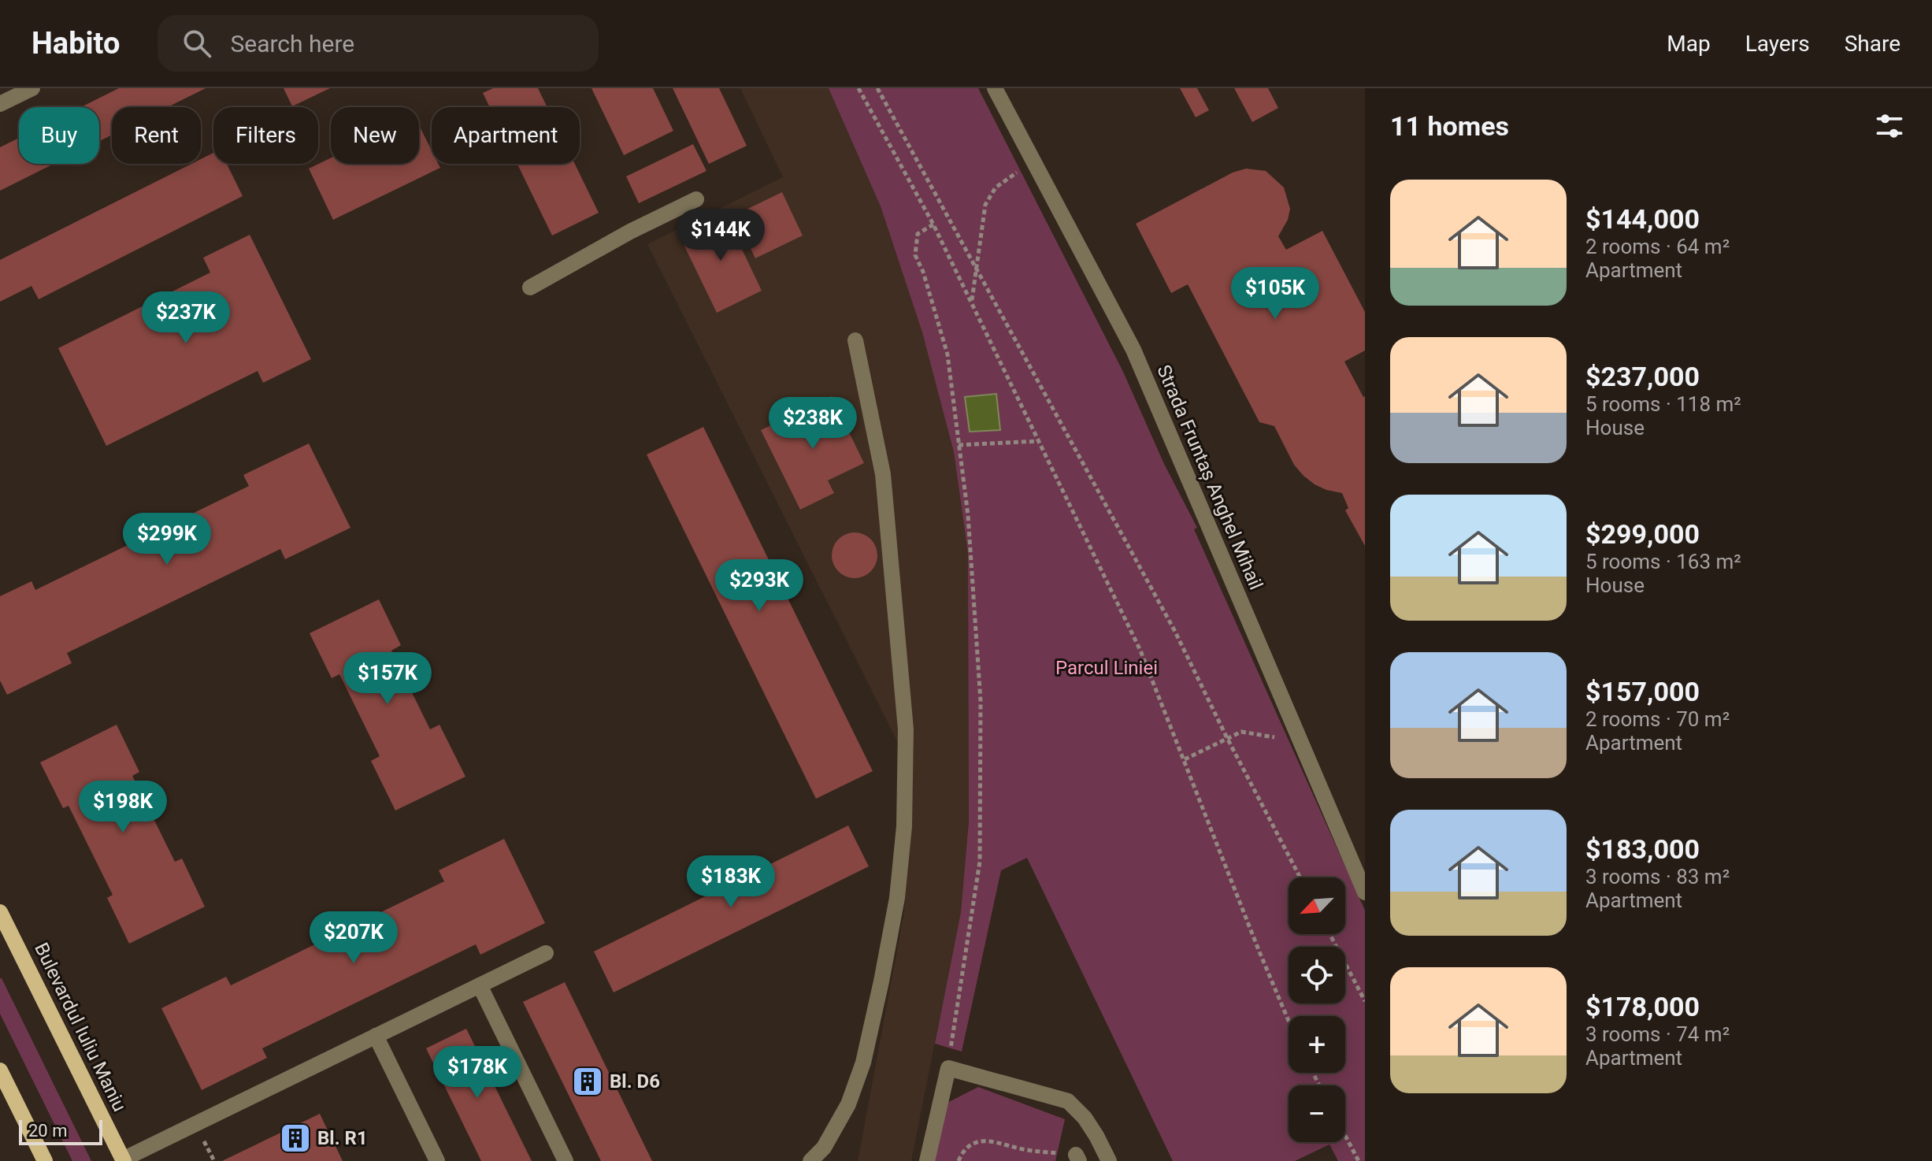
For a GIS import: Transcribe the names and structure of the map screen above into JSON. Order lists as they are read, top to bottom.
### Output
{
  "streets": {
    "main road": ["Bulevardul Iuliu Maniu"],
    "street": ["Strada Fruntaș Anghel Mihail"]
  },
  "parks": ["Parcul Liniei"],
  "places": {
    "building": ["Bl. D6", "Bl. R1"]
  },
  "scale_bar": "20 m",
  "north": "bottom left",
  "page": {
    "header": "Habito",
    "search": "Search here",
    "nav": ["Map", "Layers", "Share"],
    "heading": "11 homes",
    "chip": [
      "Buy",
      "Rent",
      "Filters",
      "New",
      "Apartment"
    ],
    "list": [
      {
        "name": "$144,000",
        "note": "2 rooms · 64 m² · Apartment"
      },
      {
        "name": "$237,000",
        "note": "5 rooms · 118 m² · House"
      },
      {
        "name": "$299,000",
        "note": "5 rooms · 163 m² · House"
      },
      {
        "name": "$157,000",
        "note": "2 rooms · 70 m² · Apartment"
      },
      {
        "name": "$183,000",
        "note": "3 rooms · 83 m² · Apartment"
      },
      {
        "name": "$178,000",
        "note": "3 rooms · 74 m² · Apartment"
      }
    ],
    "price": [
      "$144K",
      "$105K",
      "$237K",
      "$238K",
      "$299K",
      "$293K",
      "$157K",
      "$198K",
      "$183K",
      "$207K",
      "$178K"
    ],
    "map_buttons": ["+", "−"],
    "scale": "20 m"
  }
}
